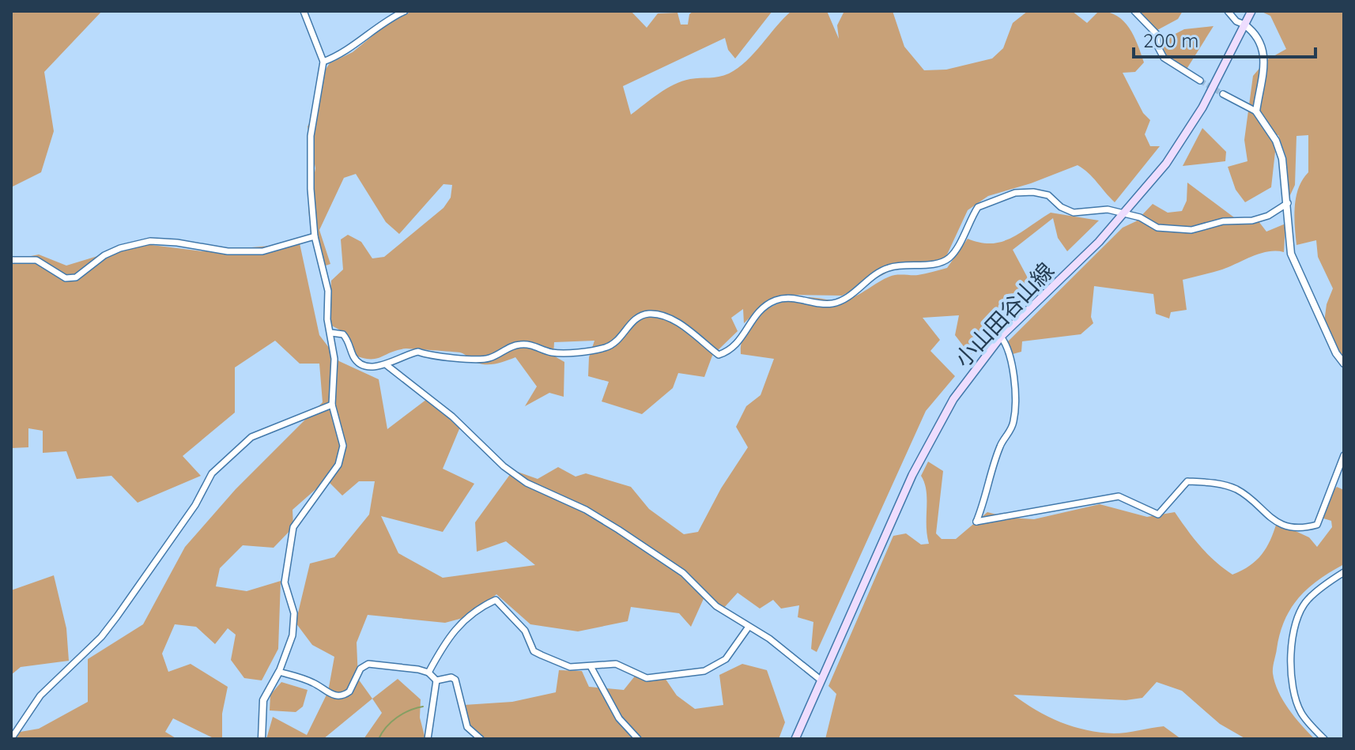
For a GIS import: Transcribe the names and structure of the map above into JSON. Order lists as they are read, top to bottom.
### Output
{
  "streets": {
    "main road": ["小山田谷山線"]
  },
  "scale_bar": "200 m"
}
